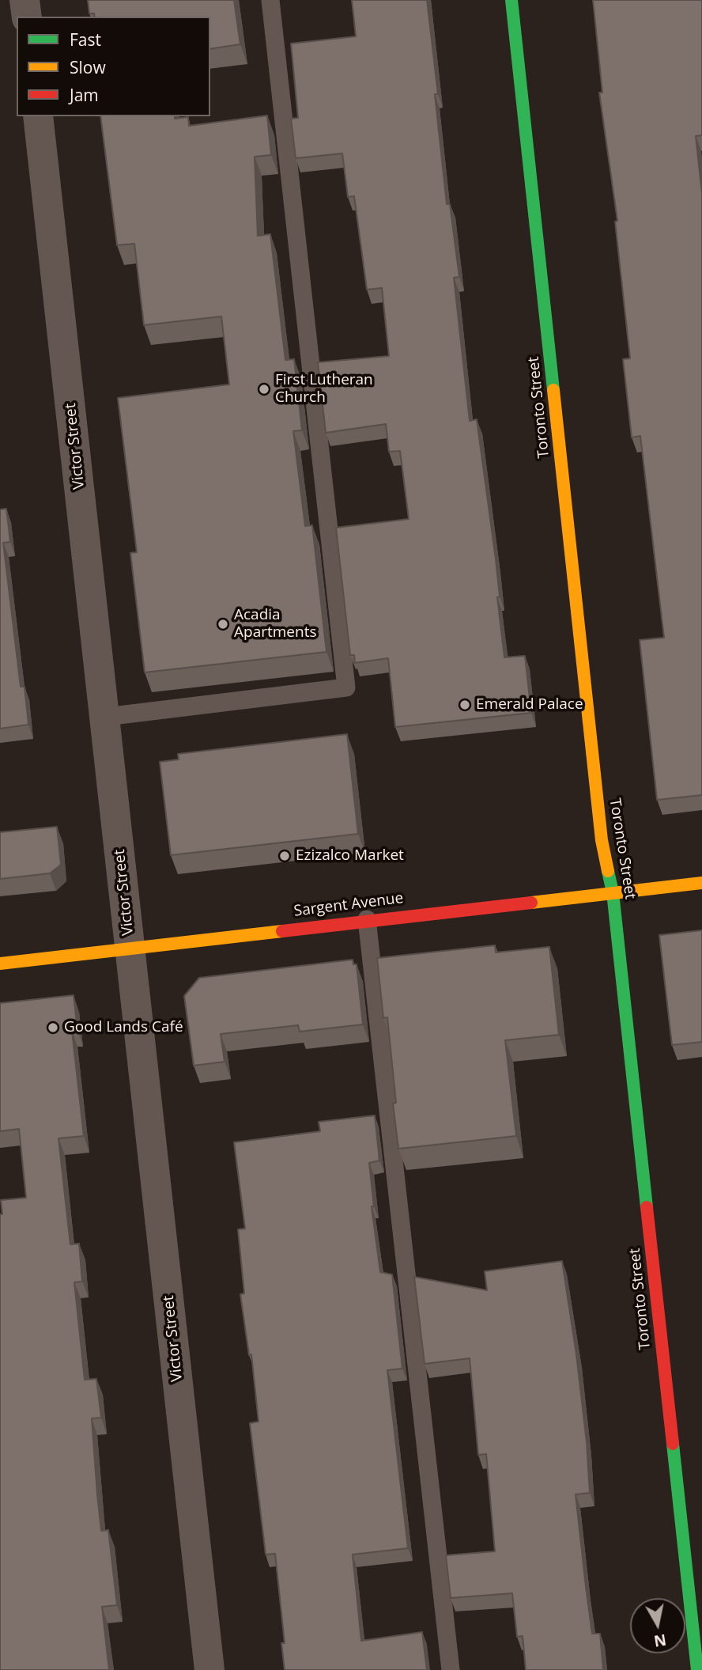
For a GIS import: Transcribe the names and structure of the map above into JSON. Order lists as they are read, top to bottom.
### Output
{
  "streets": {
    "street": ["Toronto Street", "Victor Street", "Sargent Avenue"]
  },
  "crossings": [
    ["Toronto Street", "Sargent Avenue"],
    ["Victor Street", "Sargent Avenue"]
  ],
  "places": [
    "First Lutheran Church",
    "Acadia Apartments",
    "Emerald Palace",
    "Ezizalco Market",
    "Good Lands Café"
  ],
  "legend": ["Fast", "Slow", "Jam"],
  "north": "bottom"
}
